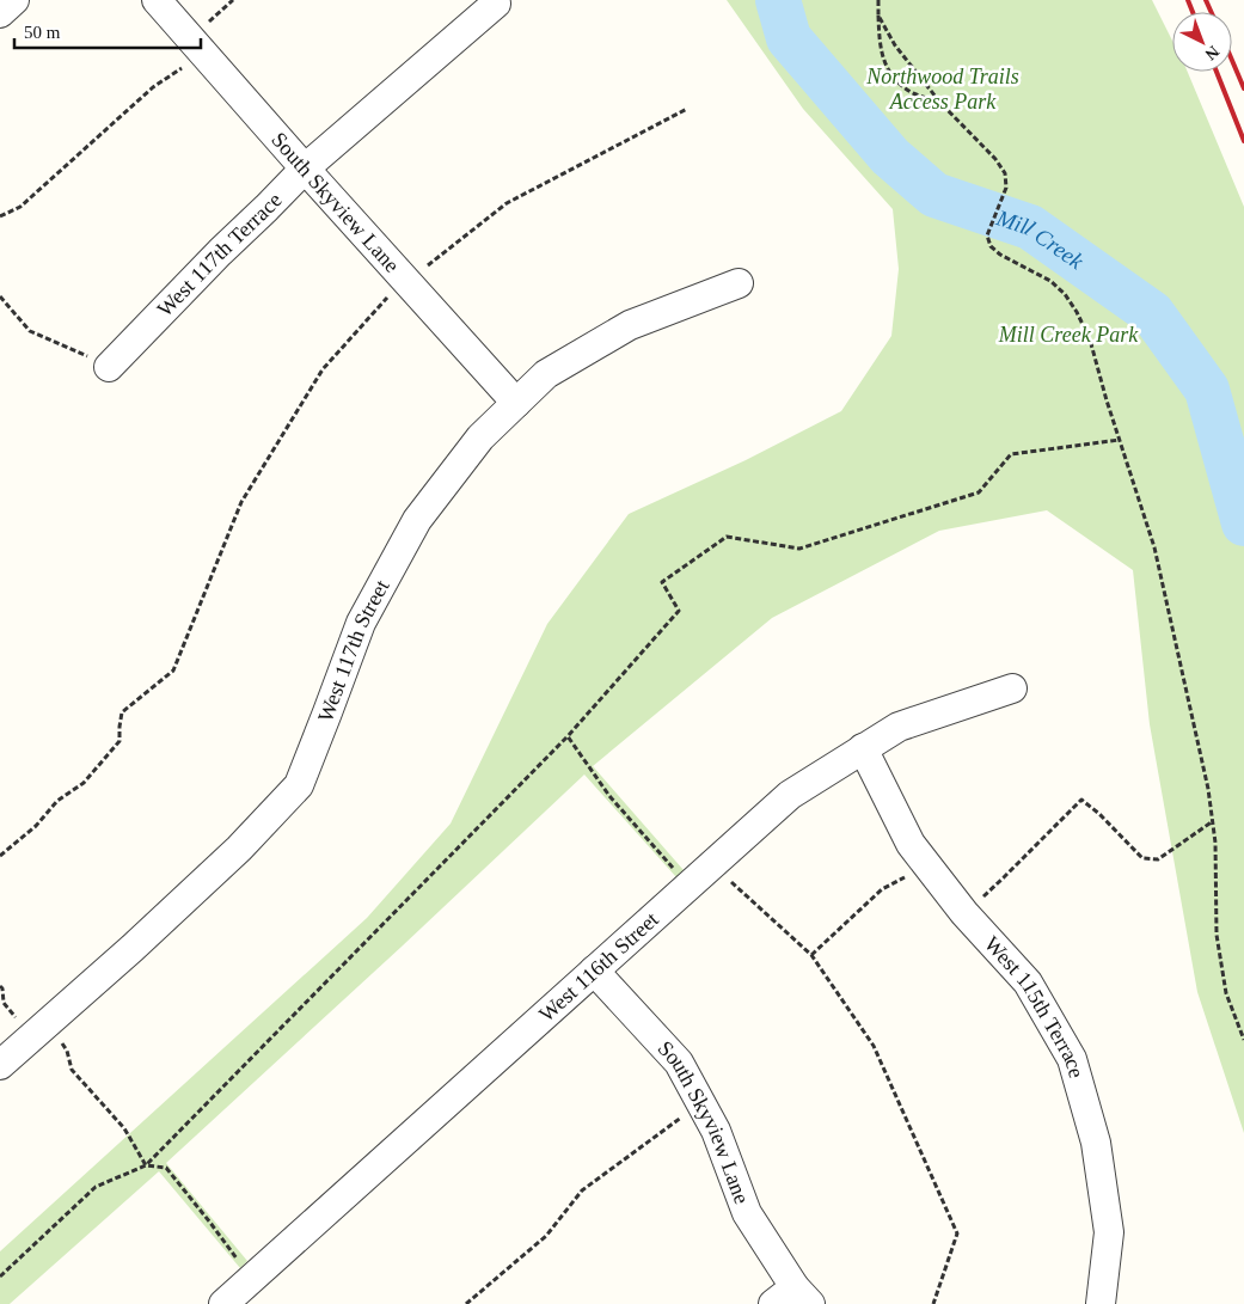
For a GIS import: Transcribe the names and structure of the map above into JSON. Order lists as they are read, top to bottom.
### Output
{
  "streets": {
    "street": [
      "South Skyview Lane",
      "West 117th Terrace",
      "West 117th Street",
      "West 116th Street",
      "West 115th Terrace"
    ]
  },
  "crossings": [
    ["South Skyview Lane", "West 117th Terrace"],
    ["South Skyview Lane", "West 117th Street"],
    ["South Skyview Lane", "West 116th Street"],
    ["West 116th Street", "West 115th Terrace"]
  ],
  "water": ["Mill Creek"],
  "parks": ["Northwood Trails Access Park", "Mill Creek Park"],
  "scale_bar": "50 m",
  "north": "bottom right"
}
